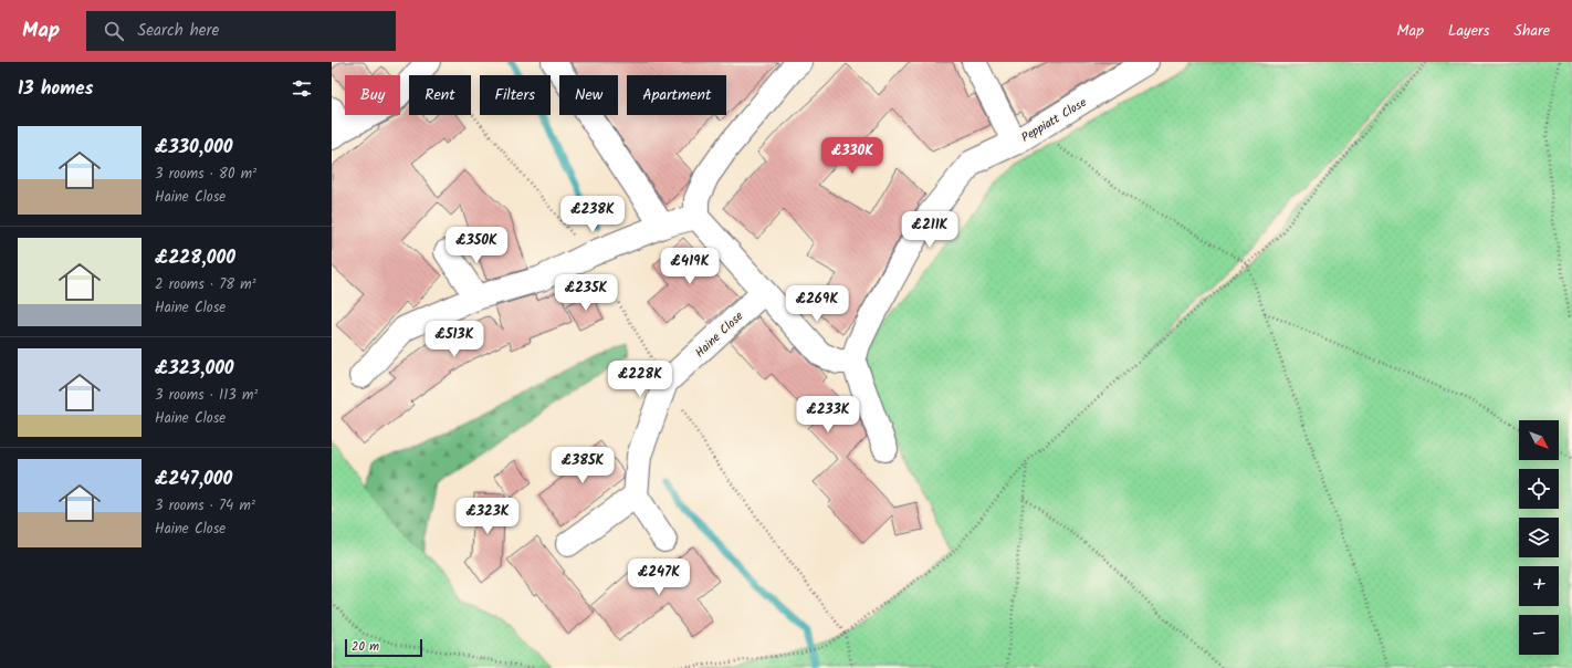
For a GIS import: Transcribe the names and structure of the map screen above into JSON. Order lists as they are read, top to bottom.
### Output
{
  "streets": {
    "street": ["Peppiatt Close", "Haine Close"]
  },
  "scale_bar": "20 m",
  "north": "bottom right",
  "page": {
    "header": "Map",
    "search": "Search here",
    "nav": ["Map", "Layers", "Share"],
    "heading": "13 homes",
    "chip": [
      "Buy",
      "Rent",
      "Filters",
      "New",
      "Apartment"
    ],
    "list": [
      {
        "name": "£330,000",
        "note": "3 rooms · 80 m² · Haine Close"
      },
      {
        "name": "£228,000",
        "note": "2 rooms · 78 m² · Haine Close"
      },
      {
        "name": "£323,000",
        "note": "3 rooms · 113 m² · Haine Close"
      },
      {
        "name": "£247,000",
        "note": "3 rooms · 74 m² · Haine Close"
      }
    ],
    "price": [
      "£330K",
      "£238K",
      "£211K",
      "£350K",
      "£419K",
      "£235K",
      "£269K",
      "£513K",
      "£228K",
      "£233K",
      "£385K",
      "£323K",
      "£247K"
    ],
    "map_buttons": ["+", "−"],
    "scale": "20 m"
  }
}
